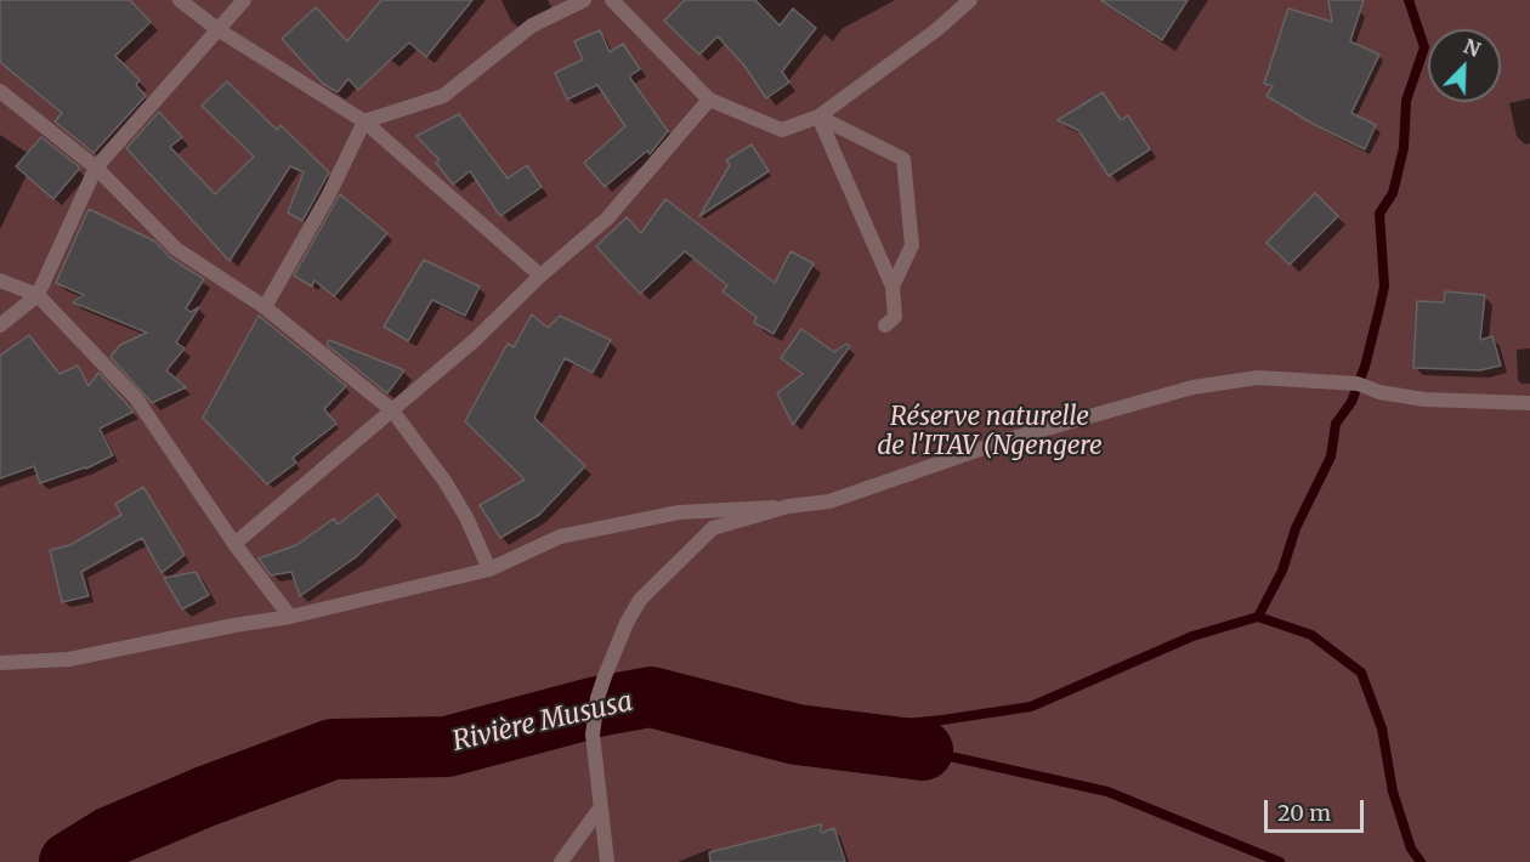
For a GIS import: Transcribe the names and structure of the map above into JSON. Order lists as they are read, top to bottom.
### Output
{
  "water": ["Rivière Mususa"],
  "parks": ["Réserve naturelle de l'ITAV (Ngengere"],
  "scale_bar": "20 m",
  "north": "top right"
}
